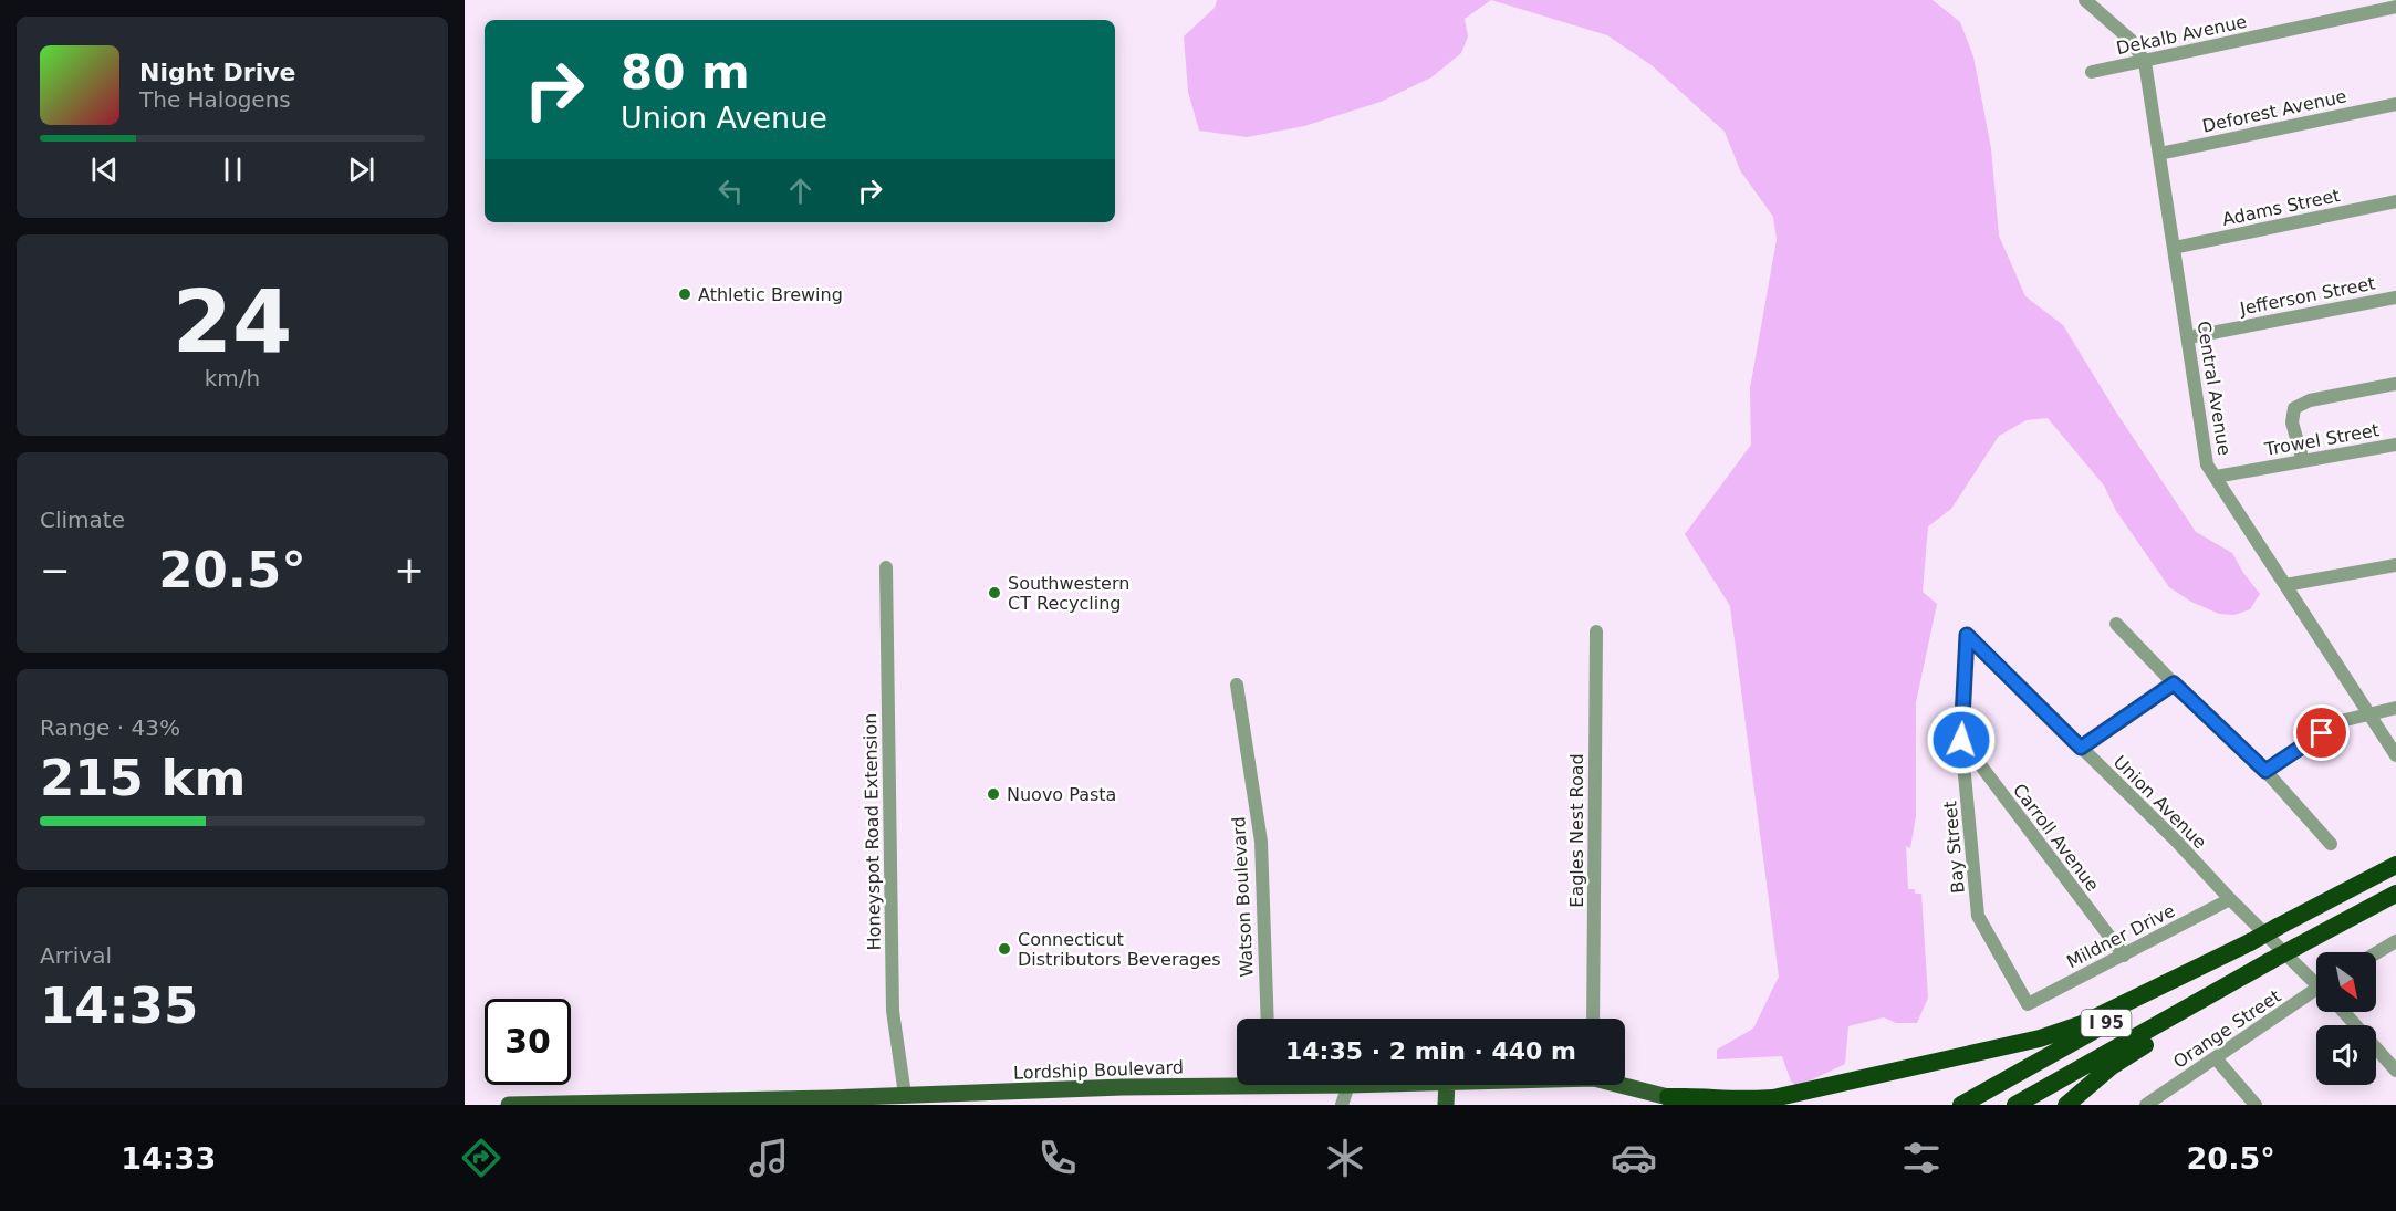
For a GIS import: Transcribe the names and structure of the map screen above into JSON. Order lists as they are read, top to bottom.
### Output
{
  "streets": {
    "highway": ["I 95"],
    "main road": ["Lordship Boulevard"],
    "street": [
      "Dekalb Avenue",
      "Deforest Avenue",
      "Adams Street",
      "Jefferson Street",
      "Central Avenue",
      "Trowel Street",
      "Union Avenue",
      "Eagles Nest Road",
      "Honeyspot Road Extension",
      "Carroll Avenue",
      "Bay Street",
      "Watson Boulevard",
      "Mildner Drive",
      "Orange Street"
    ]
  },
  "crossings": [
    ["Dekalb Avenue", "Central Avenue"],
    ["Deforest Avenue", "Central Avenue"],
    ["Adams Street", "Central Avenue"],
    ["Jefferson Street", "Central Avenue"],
    ["Central Avenue", "Trowel Street"],
    ["Union Avenue", "Bay Street"],
    ["Union Avenue", "Mildner Drive"],
    ["Honeyspot Road Extension", "Lordship Boulevard"],
    ["Carroll Avenue", "Bay Street"],
    ["Carroll Avenue", "Mildner Drive"],
    ["Bay Street", "Mildner Drive"]
  ],
  "places": [
    "Athletic Brewing",
    "Southwestern CT Recycling",
    "Nuovo Pasta",
    "Connecticut Distributors Beverages"
  ],
  "north": "bottom right",
  "page": {
    "turn": ["80 m", "Union Avenue"],
    "song": ["Night Drive", "The Halogens"],
    "tile": [
      ["24", "km/h"],
      "Climate",
      ["Range · 43%", "215 km"],
      ["Arrival", "14:35"]
    ],
    "heat": ["−", "20.5°", "+"],
    "limit": "30",
    "trip": "14:35 · 2 min · 440 m",
    "tabs": ["14:33", "20.5°"]
  }
}
